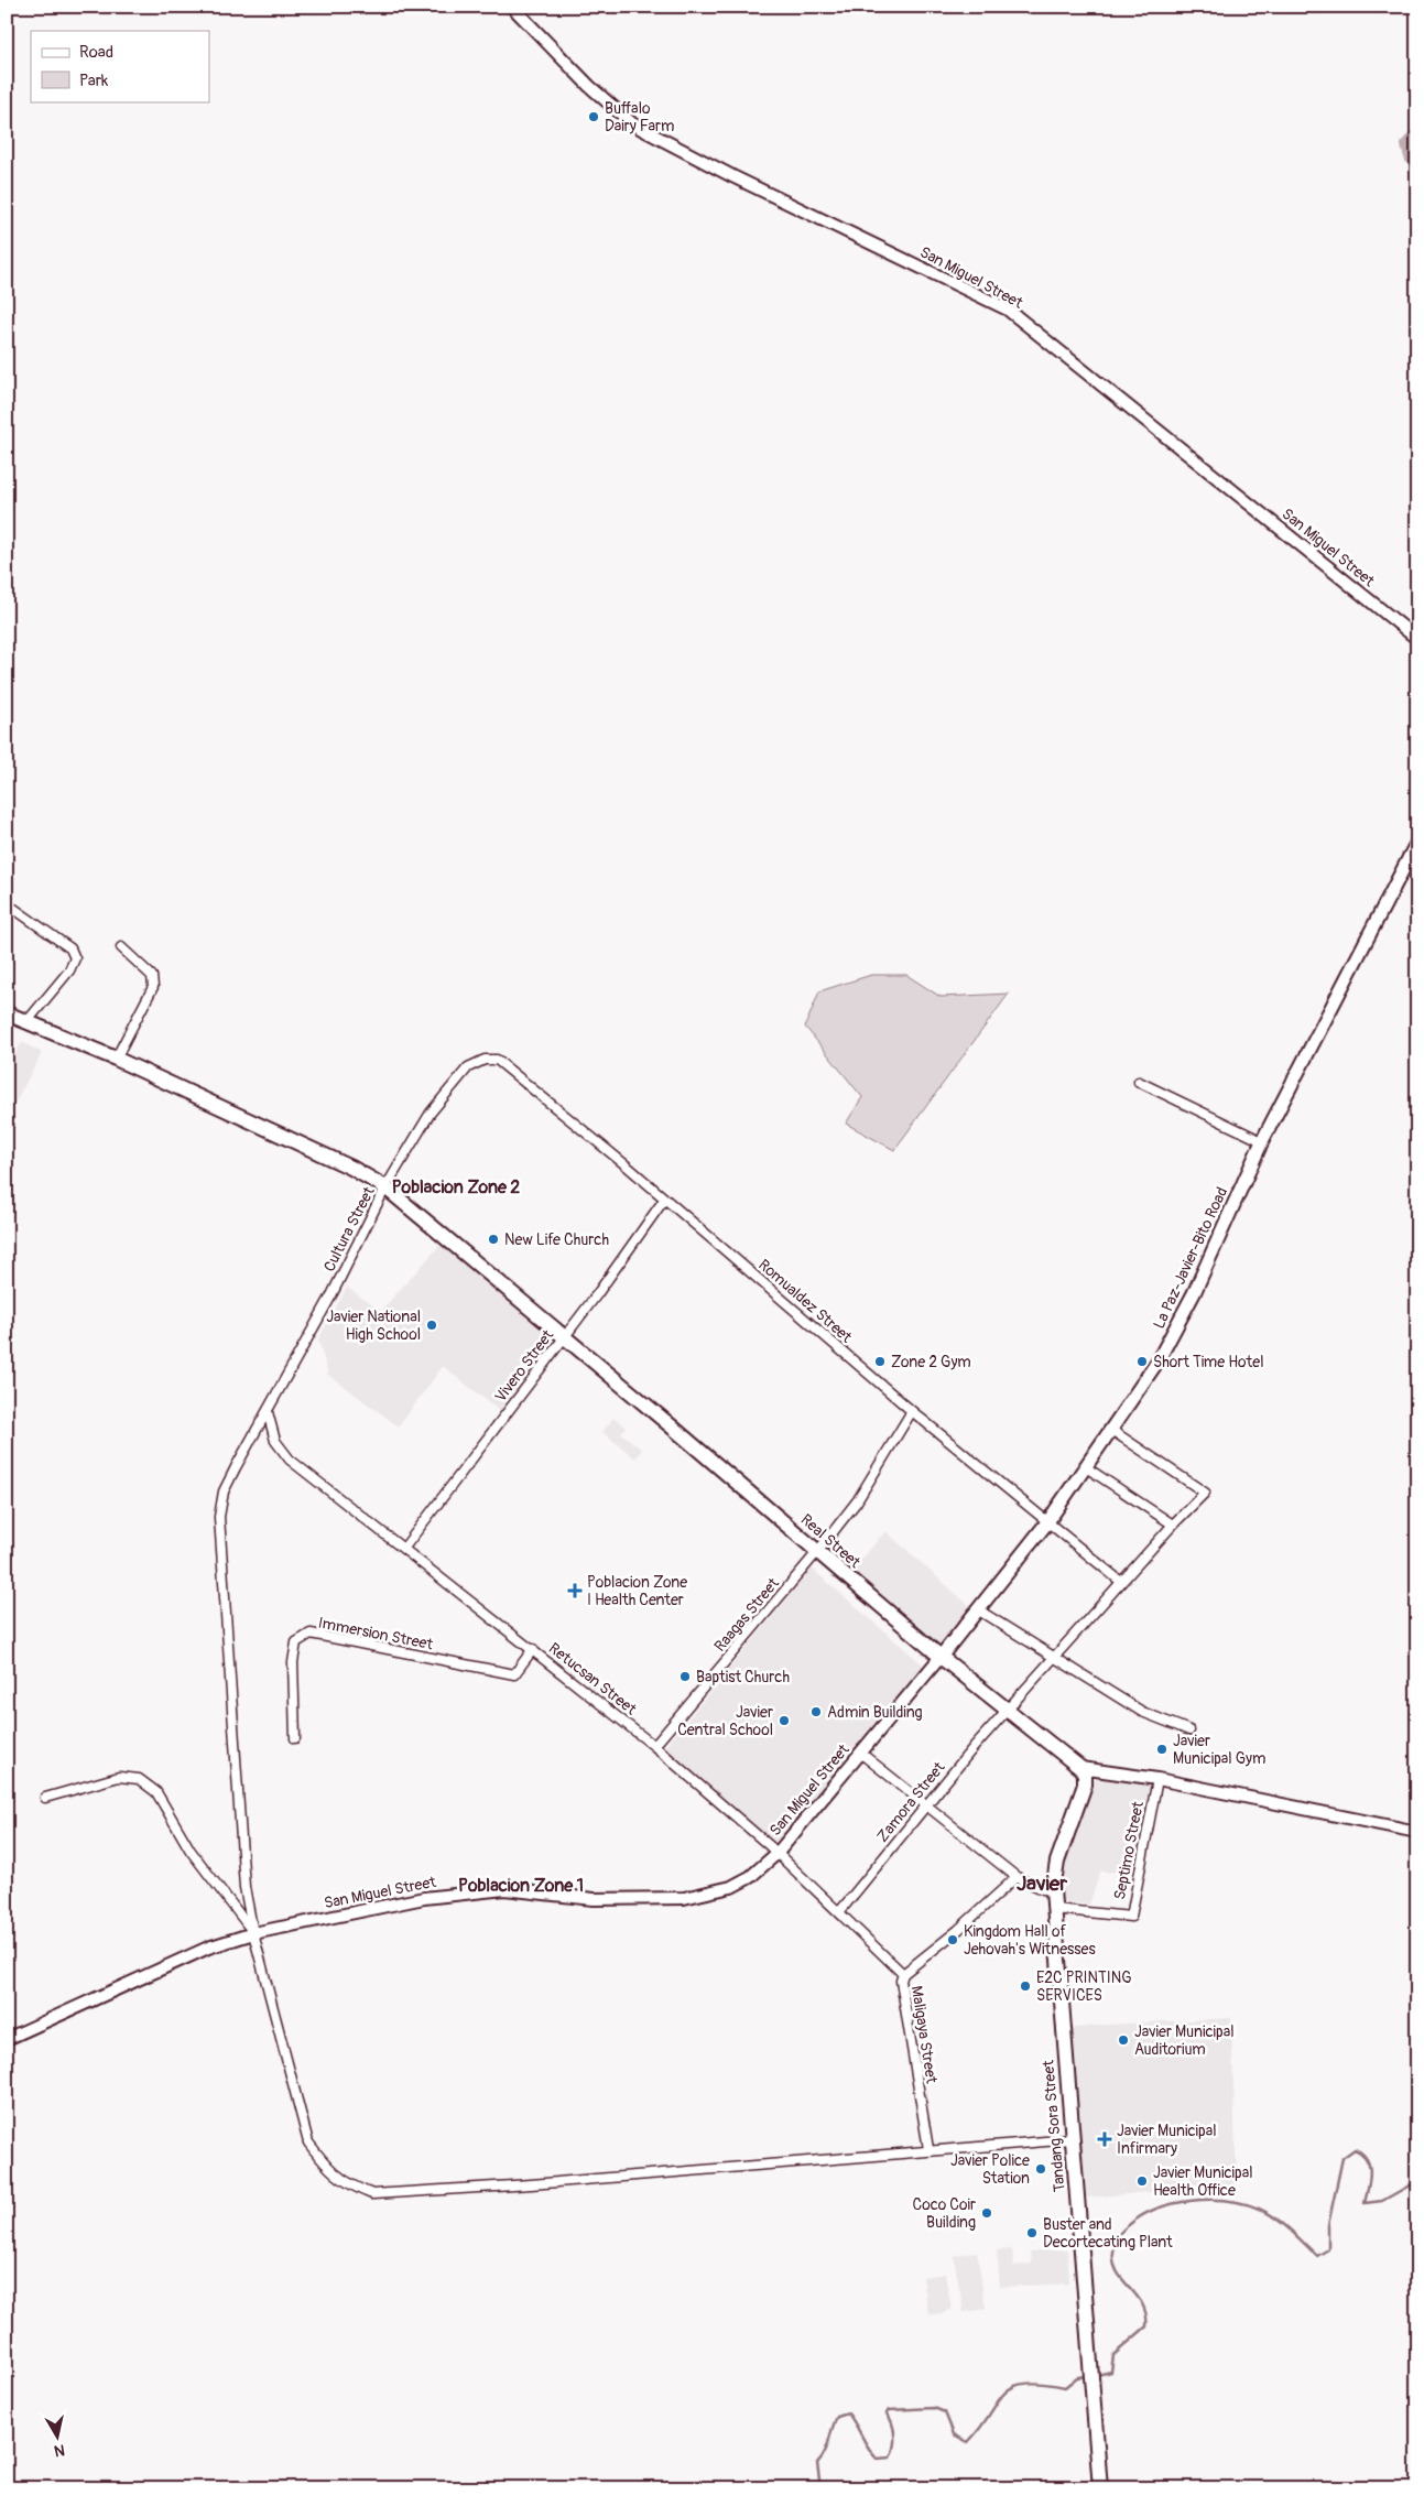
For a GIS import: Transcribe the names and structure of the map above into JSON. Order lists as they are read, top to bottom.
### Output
{
  "streets": {
    "main road": ["La Paz-Javier-Bito Road", "Real Street", "Tandang Sora Street"],
    "street": [
      "San Miguel Street",
      "Cultura Street",
      "Romualdez Street",
      "Vivero Street",
      "Raagas Street",
      "Immersion Street",
      "Retucsan Street",
      "Zamora Street",
      "Septimo Street",
      "Maligaya Street"
    ]
  },
  "crossings": [
    ["San Miguel Street", "Cultura Street"],
    ["San Miguel Street", "La Paz-Javier-Bito Road"],
    ["San Miguel Street", "Real Street"],
    ["San Miguel Street", "Retucsan Street"],
    ["Cultura Street", "Romualdez Street"],
    ["Cultura Street", "Real Street"],
    ["Cultura Street", "Retucsan Street"],
    ["Cultura Street", "Maligaya Street"],
    ["Cultura Street", "Tandang Sora Street"],
    ["La Paz-Javier-Bito Road", "Romualdez Street"],
    ["La Paz-Javier-Bito Road", "Real Street"],
    ["Romualdez Street", "Vivero Street"],
    ["Romualdez Street", "Raagas Street"],
    ["Vivero Street", "Real Street"],
    ["Vivero Street", "Retucsan Street"],
    ["Real Street", "Raagas Street"],
    ["Real Street", "Zamora Street"],
    ["Real Street", "Tandang Sora Street"],
    ["Raagas Street", "Retucsan Street"],
    ["Immersion Street", "Retucsan Street"],
    ["Retucsan Street", "Zamora Street"],
    ["Retucsan Street", "Maligaya Street"],
    ["Septimo Street", "Tandang Sora Street"]
  ],
  "districts": ["Poblacion Zone 2", "Javier", "Poblacion Zone 1"],
  "places": {
    "other": [
      "Buffalo Dairy Farm",
      "New Life Church",
      "Javier National High School",
      "Zone 2 Gym",
      "Short Time Hotel",
      "Baptist Church",
      "Admin Building",
      "Javier Central School",
      "Javier Municipal Gym",
      "Kingdom Hall of Jehovah's Witnesses",
      "E2C PRINTING SERVICES",
      "Javier Municipal Auditorium",
      "Javier Police Station",
      "Javier Municipal Health Office",
      "Coco Coir Building",
      "Buster and Decortecating Plant"
    ],
    "health": ["Poblacion Zone I Health Center", "Javier Municipal Infirmary"]
  },
  "legend": ["Road", "Park"],
  "north": "bottom"
}
